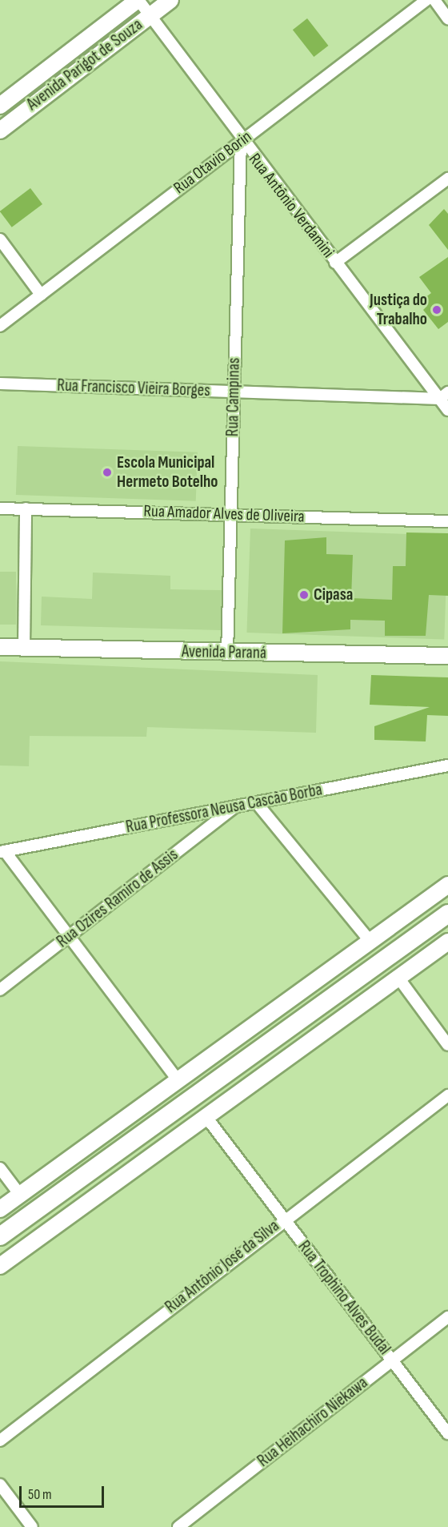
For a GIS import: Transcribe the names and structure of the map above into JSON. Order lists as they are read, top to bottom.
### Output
{
  "streets": {
    "street": [
      "Avenida Parigot de Souza",
      "Rua Otavio Borin",
      "Rua Antônio Verdamini",
      "Rua Francisco Vieira Borges",
      "Rua Campinas",
      "Rua Amador Alves de Oliveira",
      "Avenida Paraná",
      "Rua Professora Neusa Cascão Borba",
      "Rua Ozires Ramiro de Assis",
      "Rua Antônio José da Silva",
      "Rua Trophino Alves Budal",
      "Rua Heihachiro Niekawa"
    ]
  },
  "crossings": [
    ["Avenida Parigot de Souza", "Rua Antônio Verdamini"],
    ["Rua Otavio Borin", "Rua Antônio Verdamini"],
    ["Rua Otavio Borin", "Rua Campinas"],
    ["Rua Antônio Verdamini", "Rua Francisco Vieira Borges"],
    ["Rua Antônio Verdamini", "Rua Campinas"],
    ["Rua Francisco Vieira Borges", "Rua Campinas"],
    ["Rua Campinas", "Rua Amador Alves de Oliveira"],
    ["Rua Campinas", "Avenida Paraná"],
    ["Rua Professora Neusa Cascão Borba", "Rua Ozires Ramiro de Assis"],
    ["Rua Antônio José da Silva", "Rua Trophino Alves Budal"],
    ["Rua Trophino Alves Budal", "Rua Heihachiro Niekawa"]
  ],
  "places": ["Justiça do Trabalho", "Escola Municipal Hermeto Botelho", "Cipasa"],
  "scale_bar": "50 m"
}
